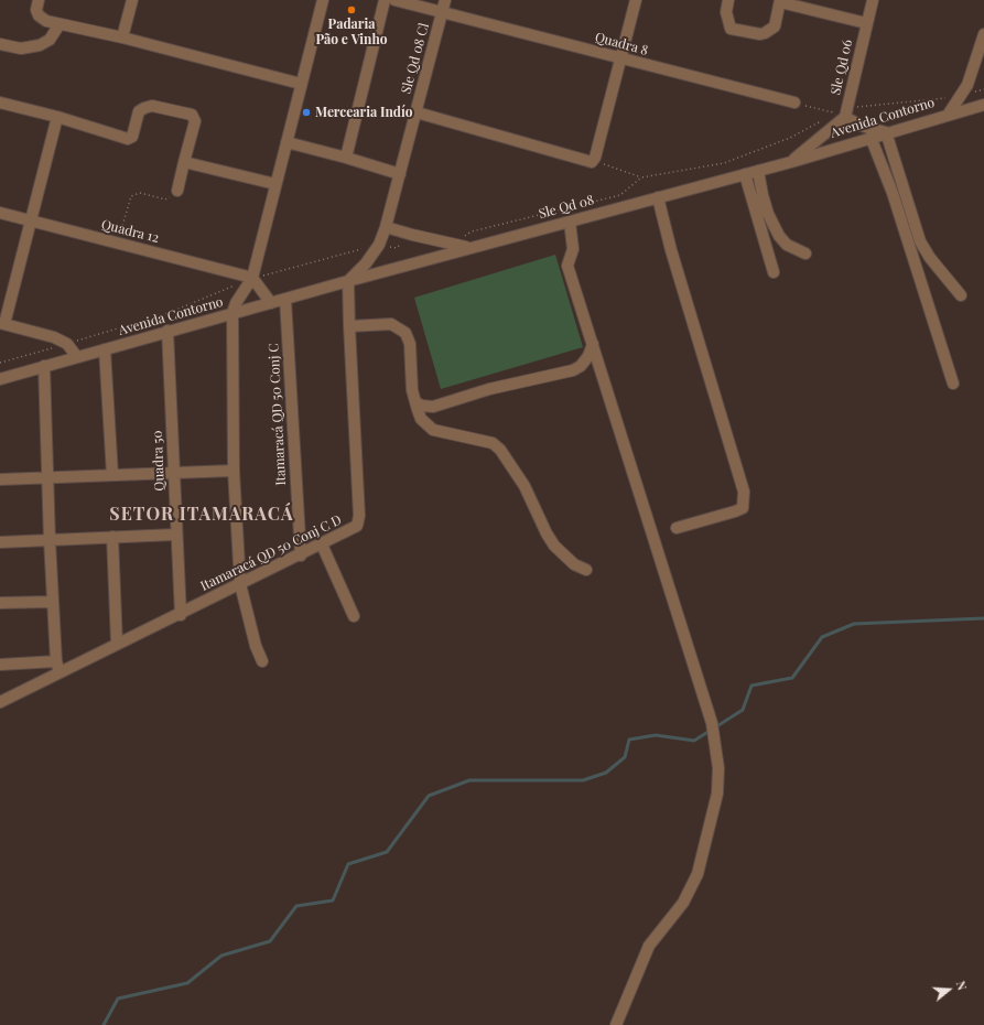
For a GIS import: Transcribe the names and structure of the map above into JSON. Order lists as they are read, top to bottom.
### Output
{
  "streets": {
    "street": [
      "Quadra 8",
      "Sle Qd 08 Cl",
      "Sle Qd 06",
      "Avenida Contorno",
      "Sle Qd 08",
      "Quadra 12",
      "Itamaracá QD 50 Conj C",
      "Quadra 50",
      "Itamaracá QD 50 Conj C D"
    ]
  },
  "crossings": [
    ["Quadra 8", "Sle Qd 08 Cl"],
    ["Sle Qd 08 Cl", "Avenida Contorno"],
    ["Sle Qd 08 Cl", "Sle Qd 08"],
    ["Sle Qd 08 Cl", "Itamaracá QD 50 Conj C D"],
    ["Avenida Contorno", "Sle Qd 08"],
    ["Avenida Contorno", "Itamaracá QD 50 Conj C"],
    ["Avenida Contorno", "Quadra 50"],
    ["Avenida Contorno", "Itamaracá QD 50 Conj C D"],
    ["Sle Qd 08", "Itamaracá QD 50 Conj C D"],
    ["Itamaracá QD 50 Conj C", "Itamaracá QD 50 Conj C D"],
    ["Quadra 50", "Itamaracá QD 50 Conj C D"]
  ],
  "districts": ["SETOR ITAMARACÁ"],
  "places": ["Padaria Pão e Vinho", "Mercearia Indío"],
  "north": "right"
}
